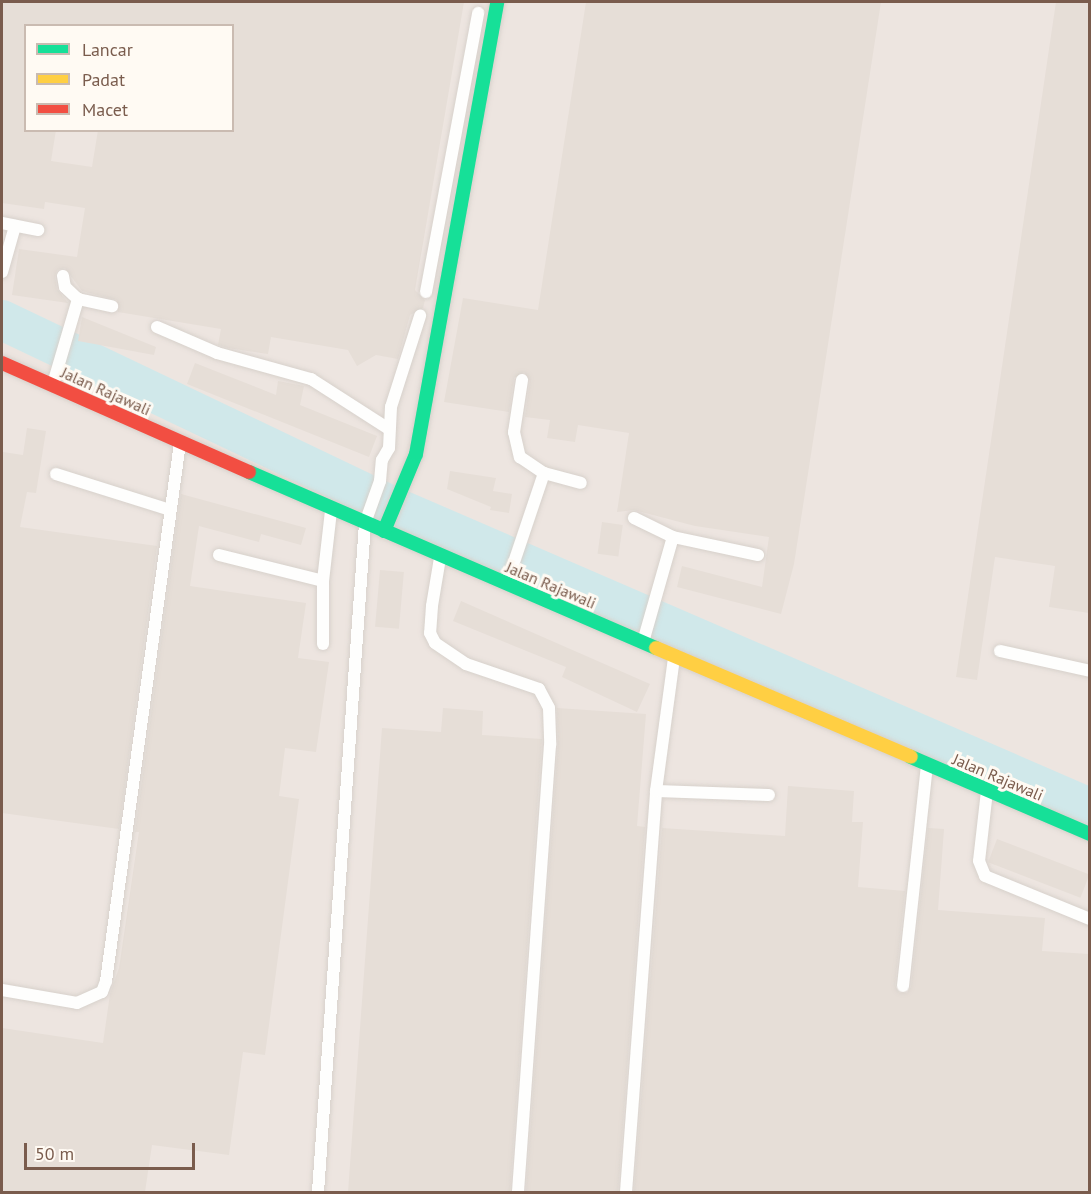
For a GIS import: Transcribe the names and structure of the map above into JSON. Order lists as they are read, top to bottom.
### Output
{
  "streets": {
    "street": ["Jalan Rajawali"]
  },
  "legend": ["Lancar", "Padat", "Macet"],
  "scale_bar": "50 m"
}
